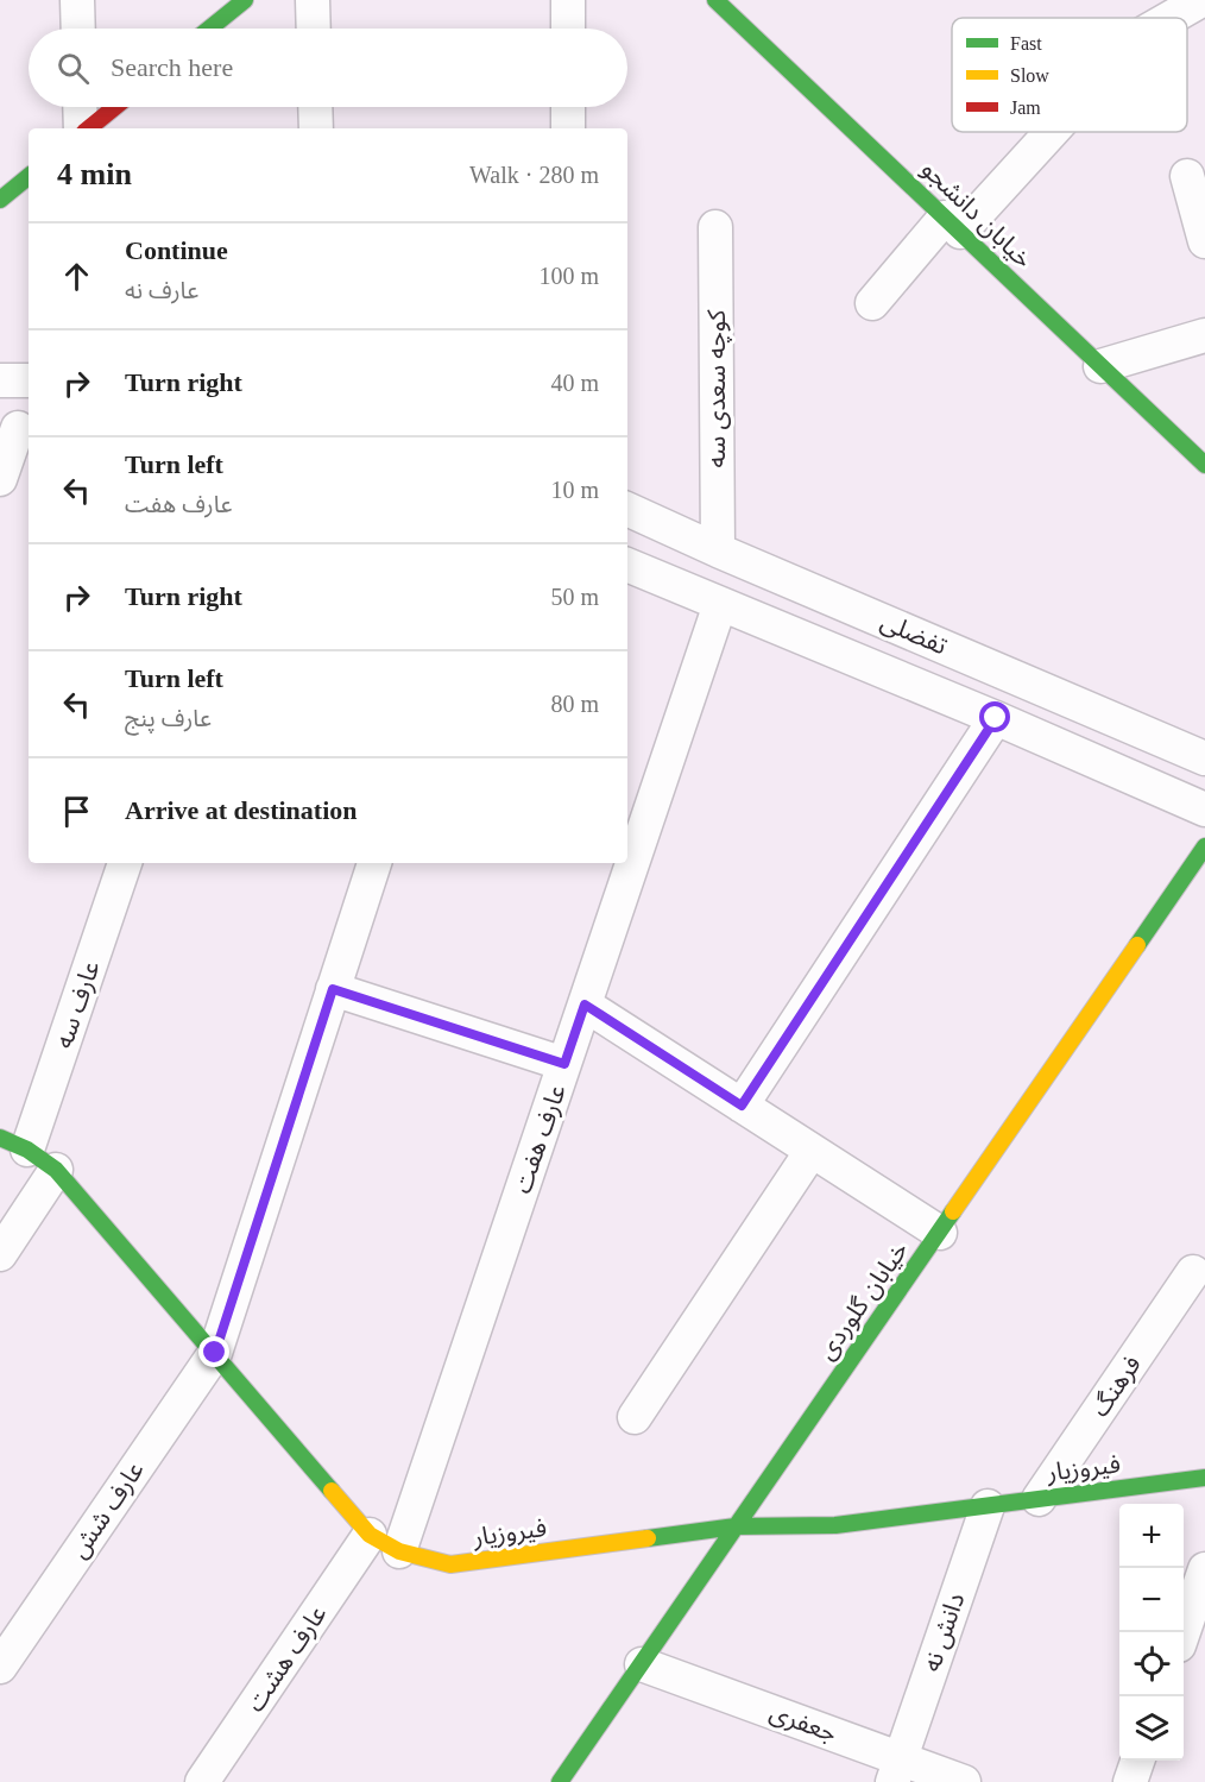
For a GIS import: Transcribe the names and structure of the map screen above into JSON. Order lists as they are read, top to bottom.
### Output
{
  "streets": {
    "street": [
      "خیابان دانشجو",
      "کوچه سعدی سه",
      "تفضلی",
      "عارف سه",
      "عارف هفت",
      "خیابان گلوردی",
      "فرهنگ",
      "فیروزیار",
      "عارف شش",
      "دانش نه",
      "عارف هشت",
      "جعفری"
    ]
  },
  "crossings": [
    ["کوچه سعدی سه", "تفضلی"],
    ["تفضلی", "عارف هفت"],
    ["عارف سه", "فیروزیار"],
    ["عارف هفت", "فیروزیار"],
    ["خیابان گلوردی", "فیروزیار"],
    ["خیابان گلوردی", "جعفری"],
    ["فرهنگ", "فیروزیار"],
    ["فیروزیار", "عارف شش"],
    ["فیروزیار", "دانش نه"],
    ["فیروزیار", "عارف هشت"],
    ["دانش نه", "جعفری"]
  ],
  "legend": ["Fast", "Slow", "Jam"],
  "page": {
    "search": "Search here",
    "heading": ["4 min", "Walk · 280 m"],
    "list": [
      ["Continue", "عارف نه", "100 m"],
      ["Turn right", "40 m"],
      ["Turn left", "عارف هفت", "10 m"],
      ["Turn right", "50 m"],
      ["Turn left", "عارف پنج", "80 m"],
      "Arrive at destination"
    ],
    "map_buttons": ["+", "−"]
  }
}
